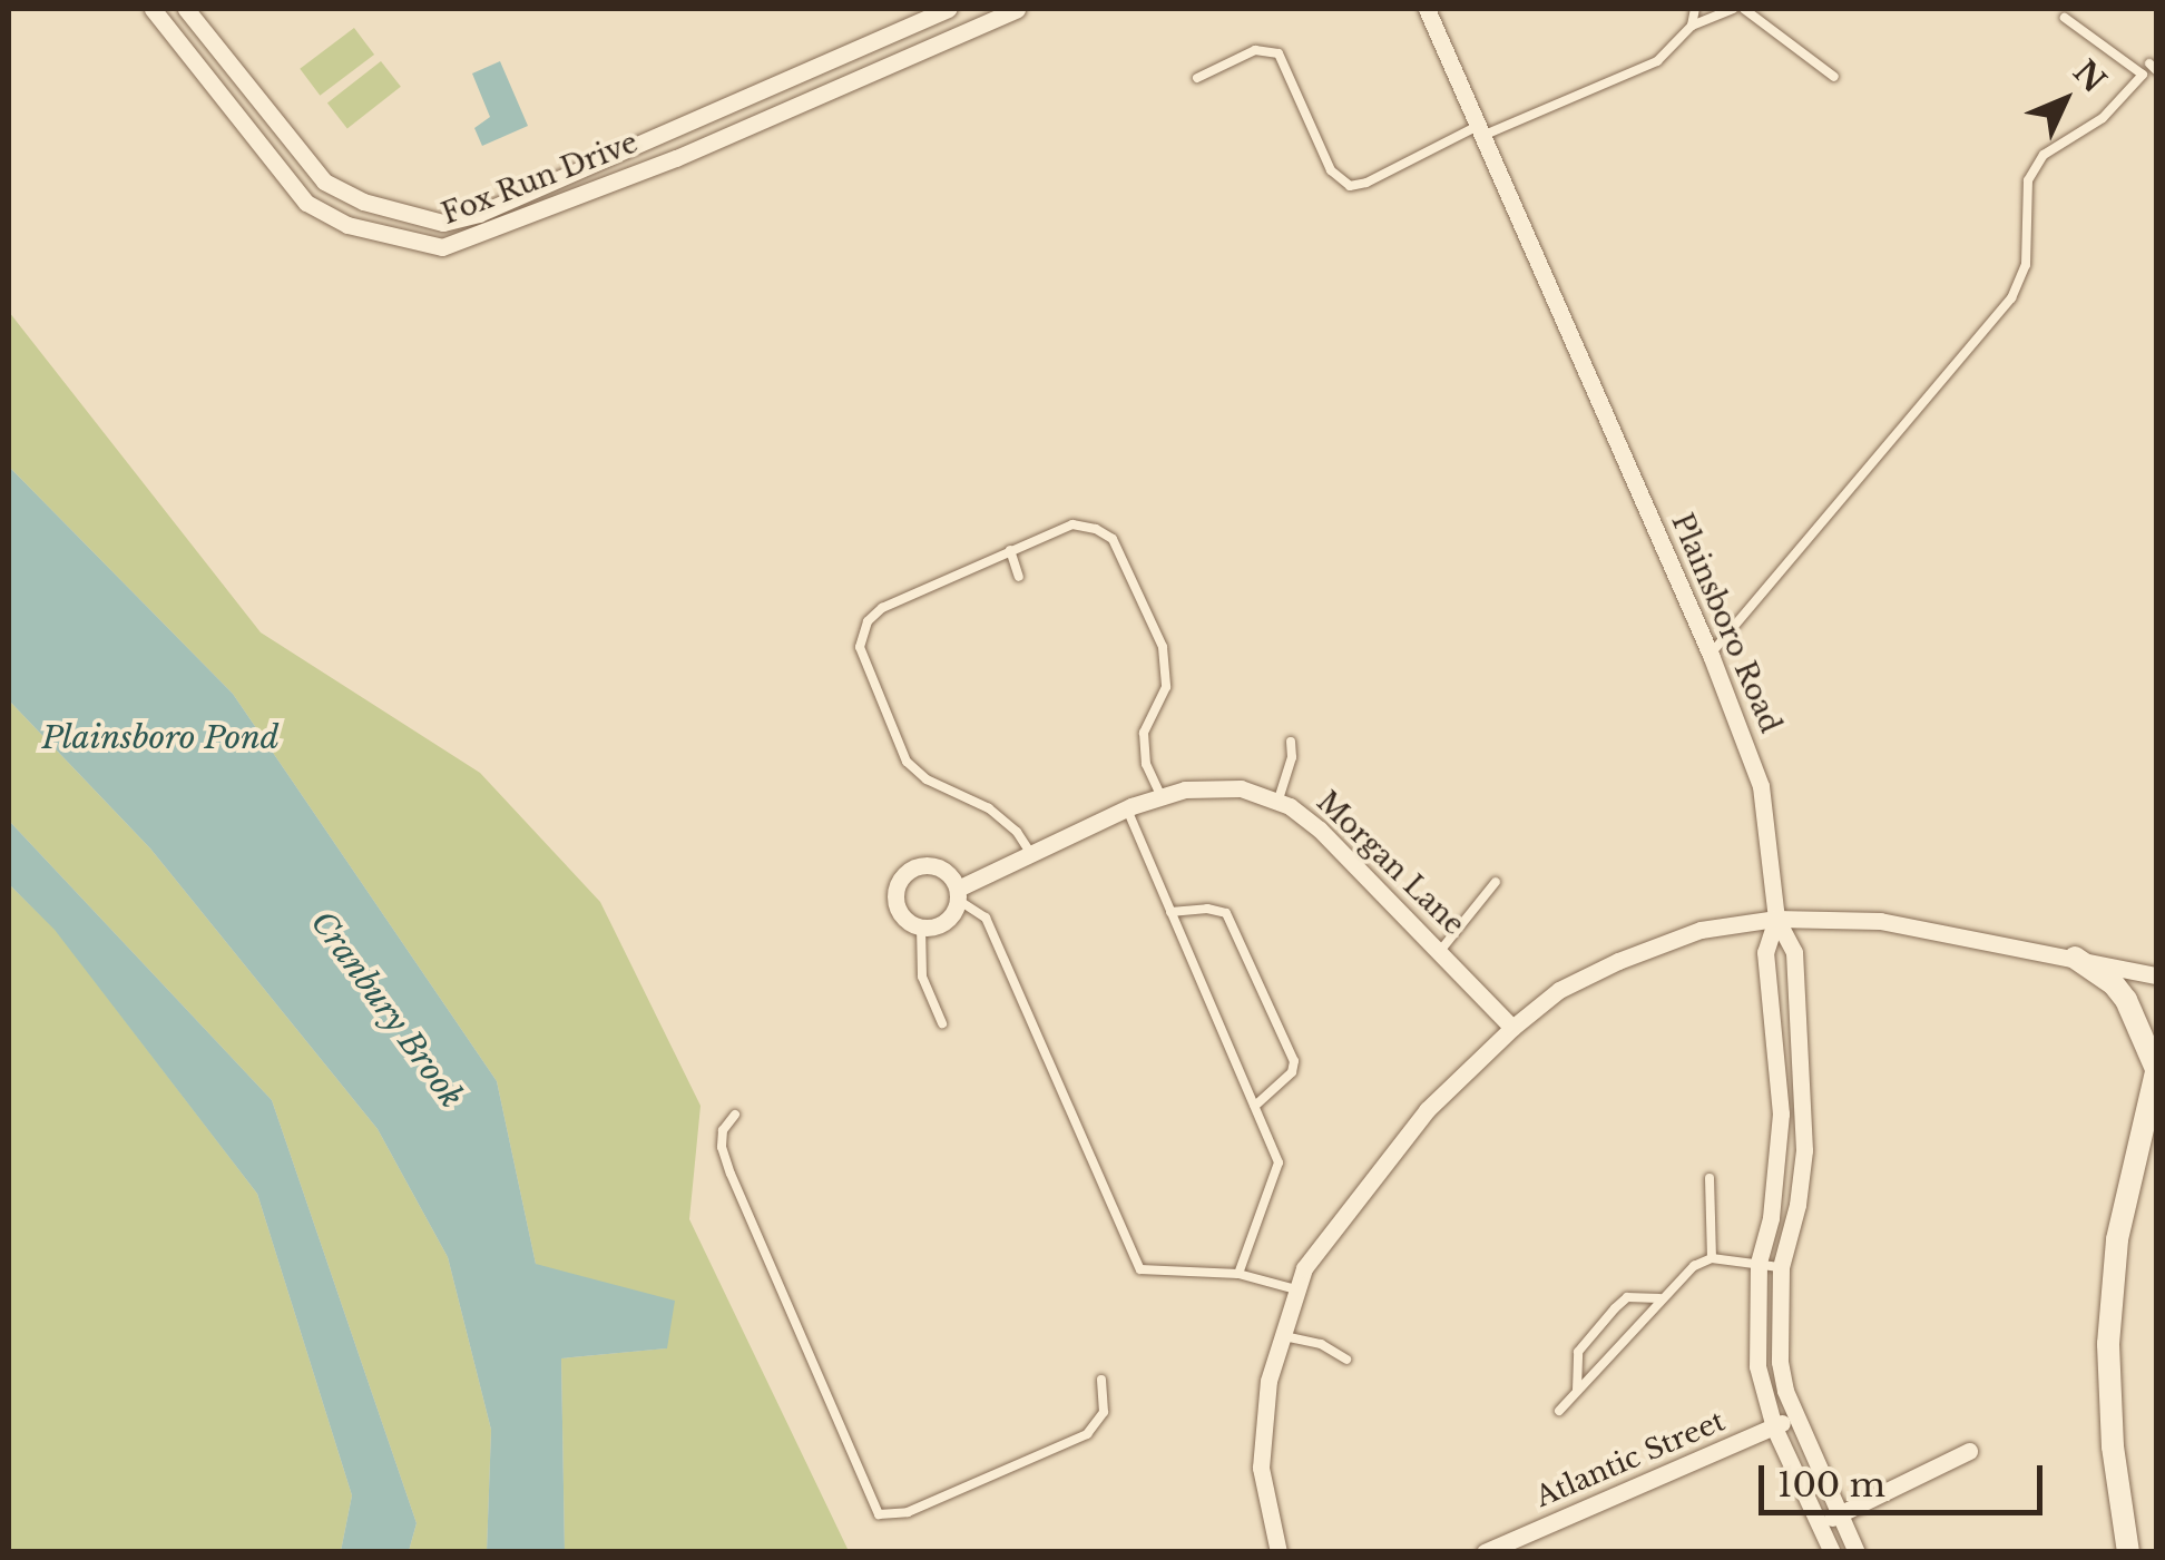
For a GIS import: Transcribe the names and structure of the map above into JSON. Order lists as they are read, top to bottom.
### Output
{
  "streets": {
    "street": [
      "Fox Run Drive",
      "Plainsboro Road",
      "Morgan Lane",
      "Atlantic Street"
    ]
  },
  "water": ["Plainsboro Pond", "Cranbury Brook"],
  "scale_bar": "100 m",
  "north": "top right"
}
